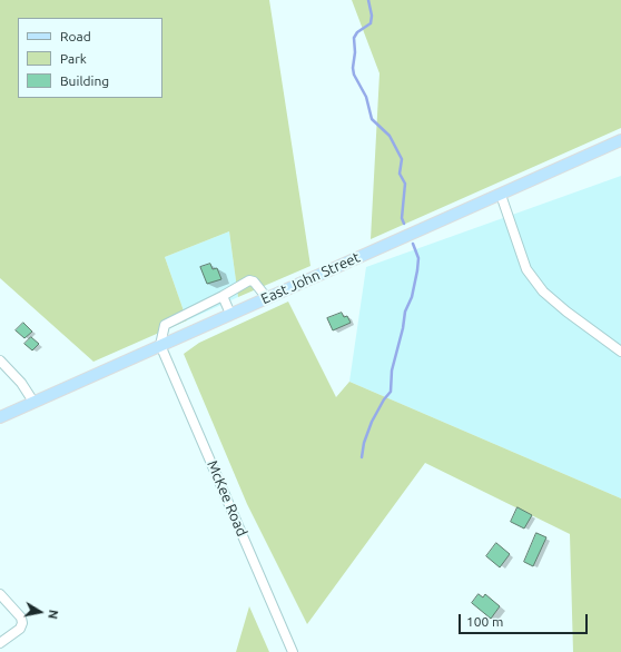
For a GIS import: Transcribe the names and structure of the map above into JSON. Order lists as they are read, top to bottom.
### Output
{
  "streets": {
    "main road": ["East John Street"],
    "street": ["McKee Road"]
  },
  "crossings": [
    ["East John Street", "McKee Road"]
  ],
  "legend": ["Road", "Park", "Building"],
  "scale_bar": "100 m",
  "north": "right"
}
